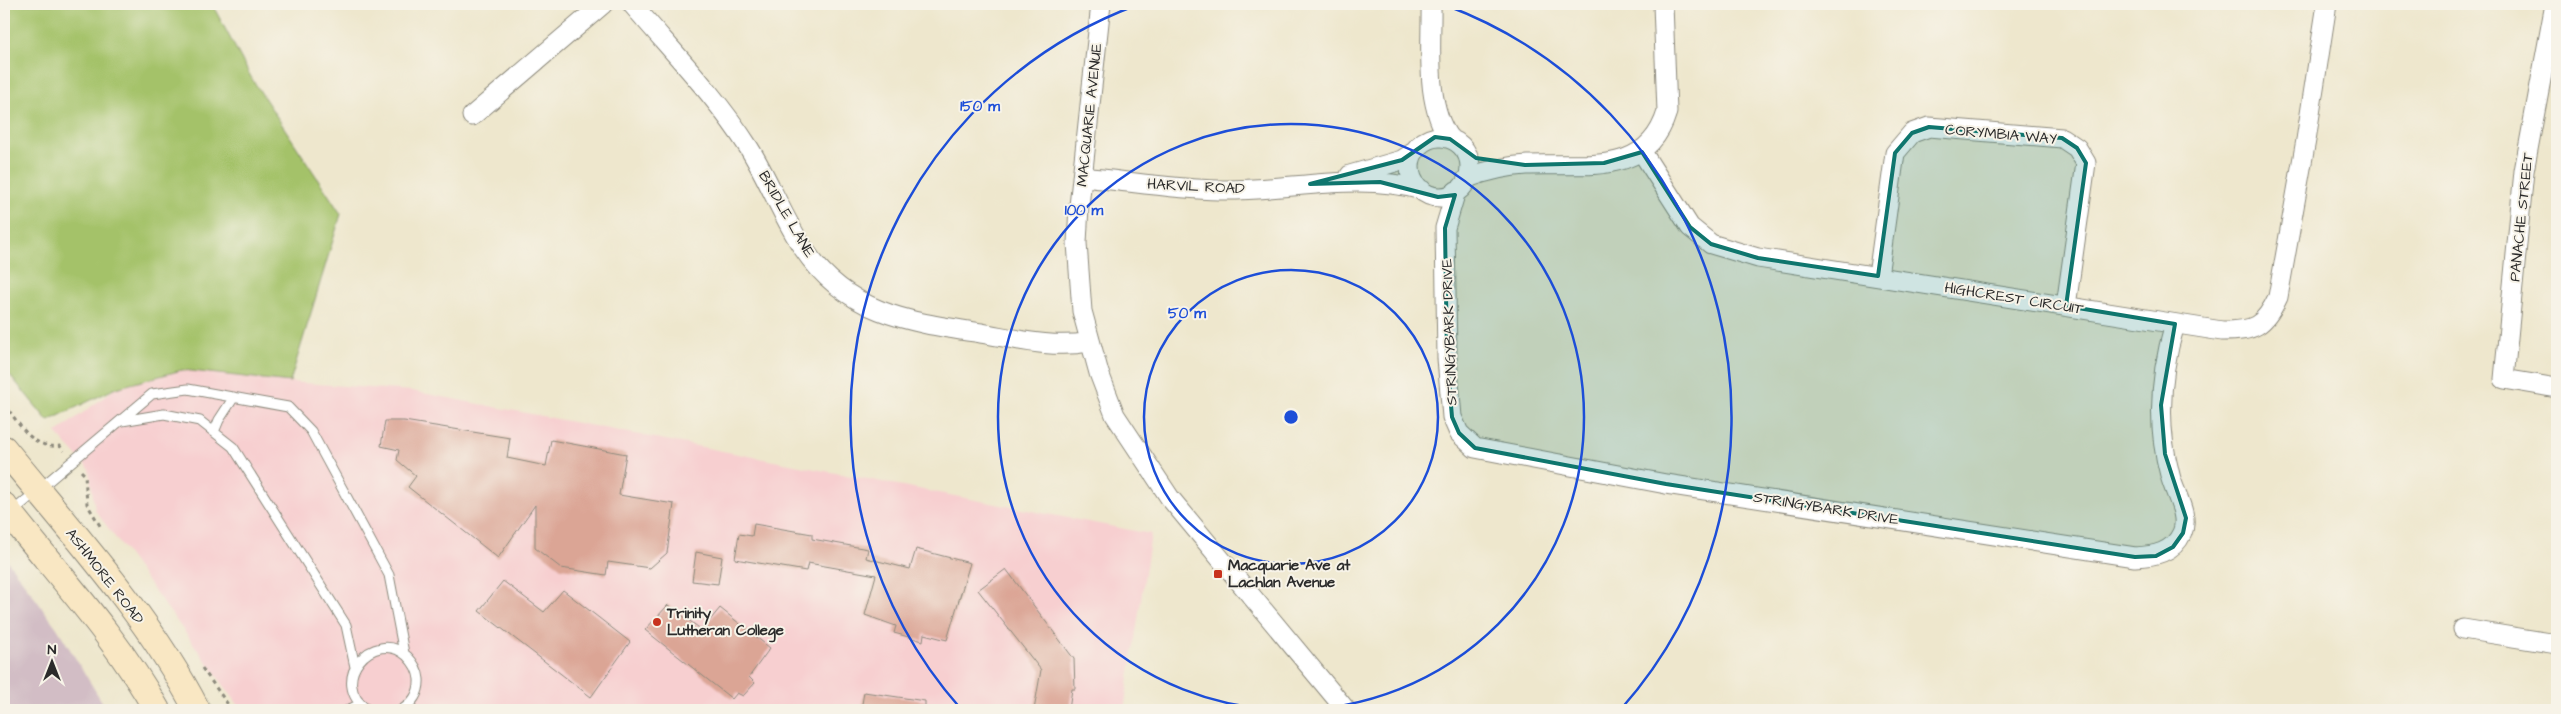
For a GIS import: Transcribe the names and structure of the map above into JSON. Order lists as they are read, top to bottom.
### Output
{
  "streets": {
    "main road": ["ASHMORE ROAD"],
    "street": [
      "MACQUARIE AVENUE",
      "CORYMBIA WAY",
      "HARVIL ROAD",
      "BRIDLE LANE",
      "PANACHE STREET",
      "HIGHCREST CIRCUIT",
      "STRINGYBARK DRIVE"
    ]
  },
  "crossings": [
    ["MACQUARIE AVENUE", "HARVIL ROAD"],
    ["MACQUARIE AVENUE", "BRIDLE LANE"],
    ["CORYMBIA WAY", "HIGHCREST CIRCUIT"],
    ["HARVIL ROAD", "STRINGYBARK DRIVE"],
    ["HIGHCREST CIRCUIT", "STRINGYBARK DRIVE"]
  ],
  "places": {
    "transit": ["Macquarie Ave at Lachlan Avenue"],
    "other": ["Trinity Lutheran College"]
  },
  "north": "top",
  "rings": ["150 m", "100 m", "50 m"]
}
